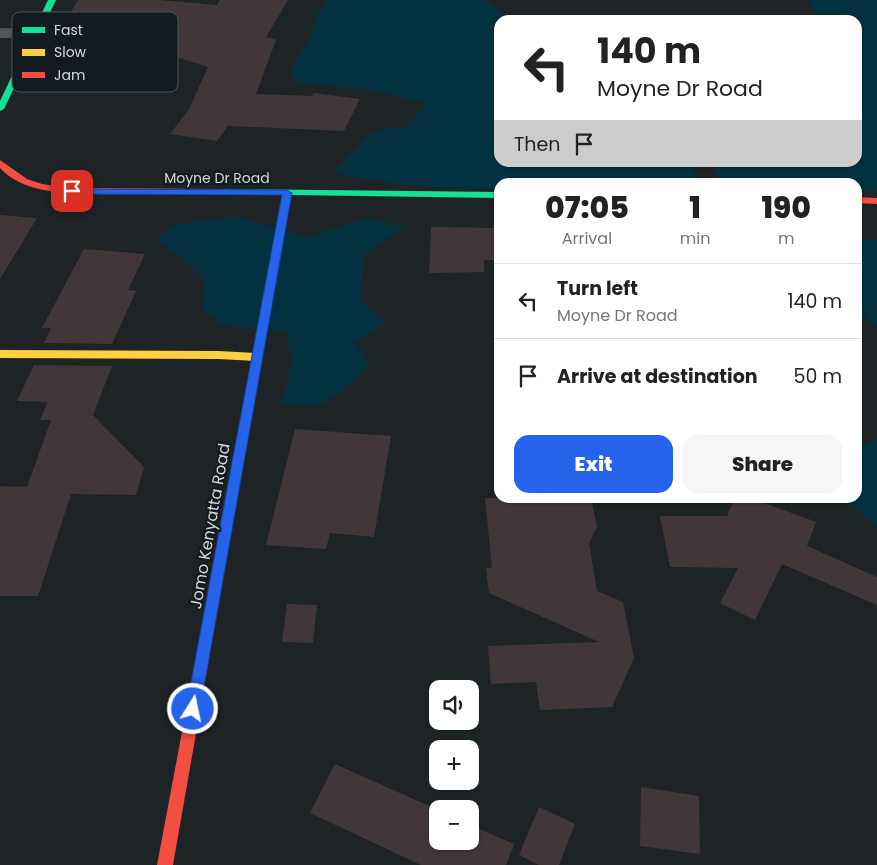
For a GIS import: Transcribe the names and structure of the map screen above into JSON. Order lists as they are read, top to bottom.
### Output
{
  "streets": {
    "street": ["Moyne Dr Road", "Jomo Kenyatta Road"]
  },
  "crossings": [
    ["Moyne Dr Road", "Jomo Kenyatta Road"]
  ],
  "legend": ["Fast", "Slow", "Jam"],
  "page": {
    "turn": ["140 m", "Moyne Dr Road"],
    "then": "Then",
    "eta": [
      "07:05",
      "Arrival",
      "1",
      "min",
      "190",
      "m"
    ],
    "list": [
      {
        "name": "Turn left",
        "note": "Moyne Dr Road",
        "value": "140 m"
      },
      {
        "name": "Arrive at destination",
        "value": "50 m"
      }
    ],
    "buttons": ["Exit", "Share"],
    "map_buttons": ["+", "−"]
  }
}
